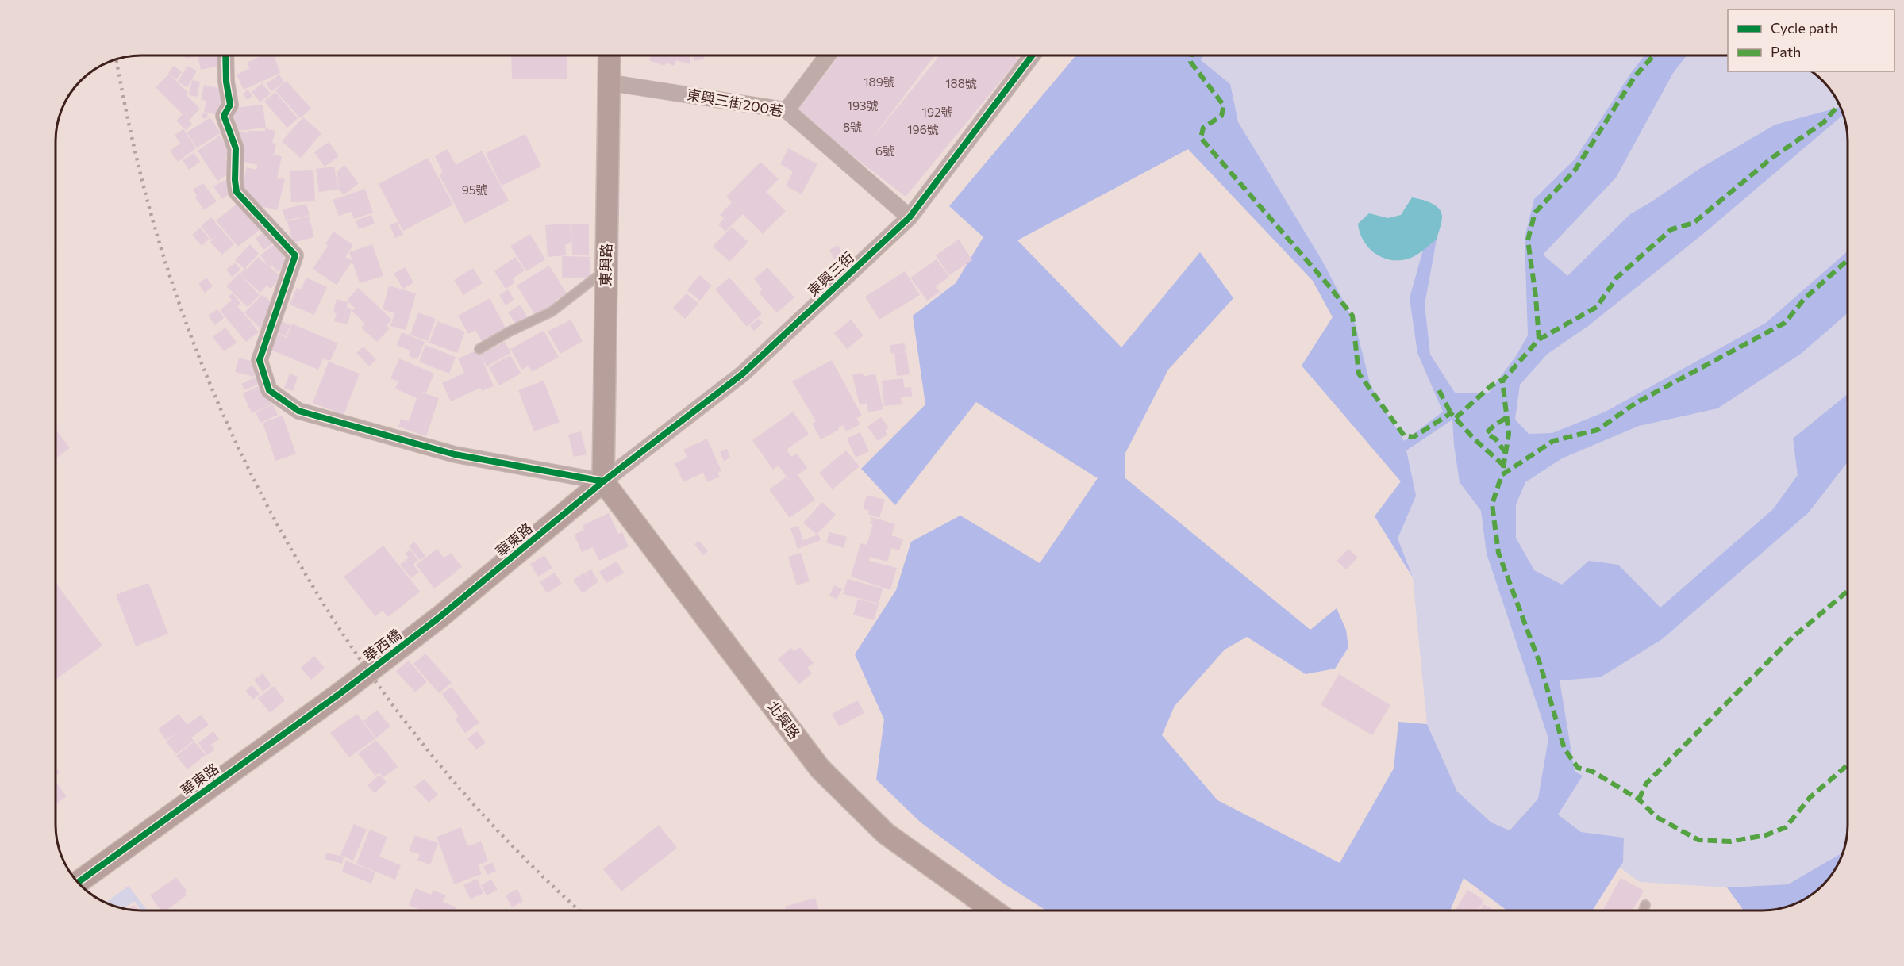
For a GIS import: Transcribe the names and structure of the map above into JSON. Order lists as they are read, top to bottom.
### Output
{
  "streets": {
    "street": [
      "東興三街200巷",
      "東興路",
      "東興三街",
      "華東路",
      "華西橋",
      "北興路"
    ]
  },
  "crossings": [
    ["東興三街200巷", "東興路"],
    ["東興三街200巷", "東興三街"],
    ["東興路", "東興三街"],
    ["東興路", "華東路"],
    ["東興路", "北興路"],
    ["東興三街", "華東路"],
    ["東興三街", "北興路"],
    ["華東路", "華西橋"],
    ["華東路", "北興路"]
  ],
  "house_numbers": [
    "189號",
    "188號",
    "193號",
    "192號",
    "8號",
    "196號",
    "6號",
    "95號"
  ],
  "legend": ["Cycle path", "Path"]
}
